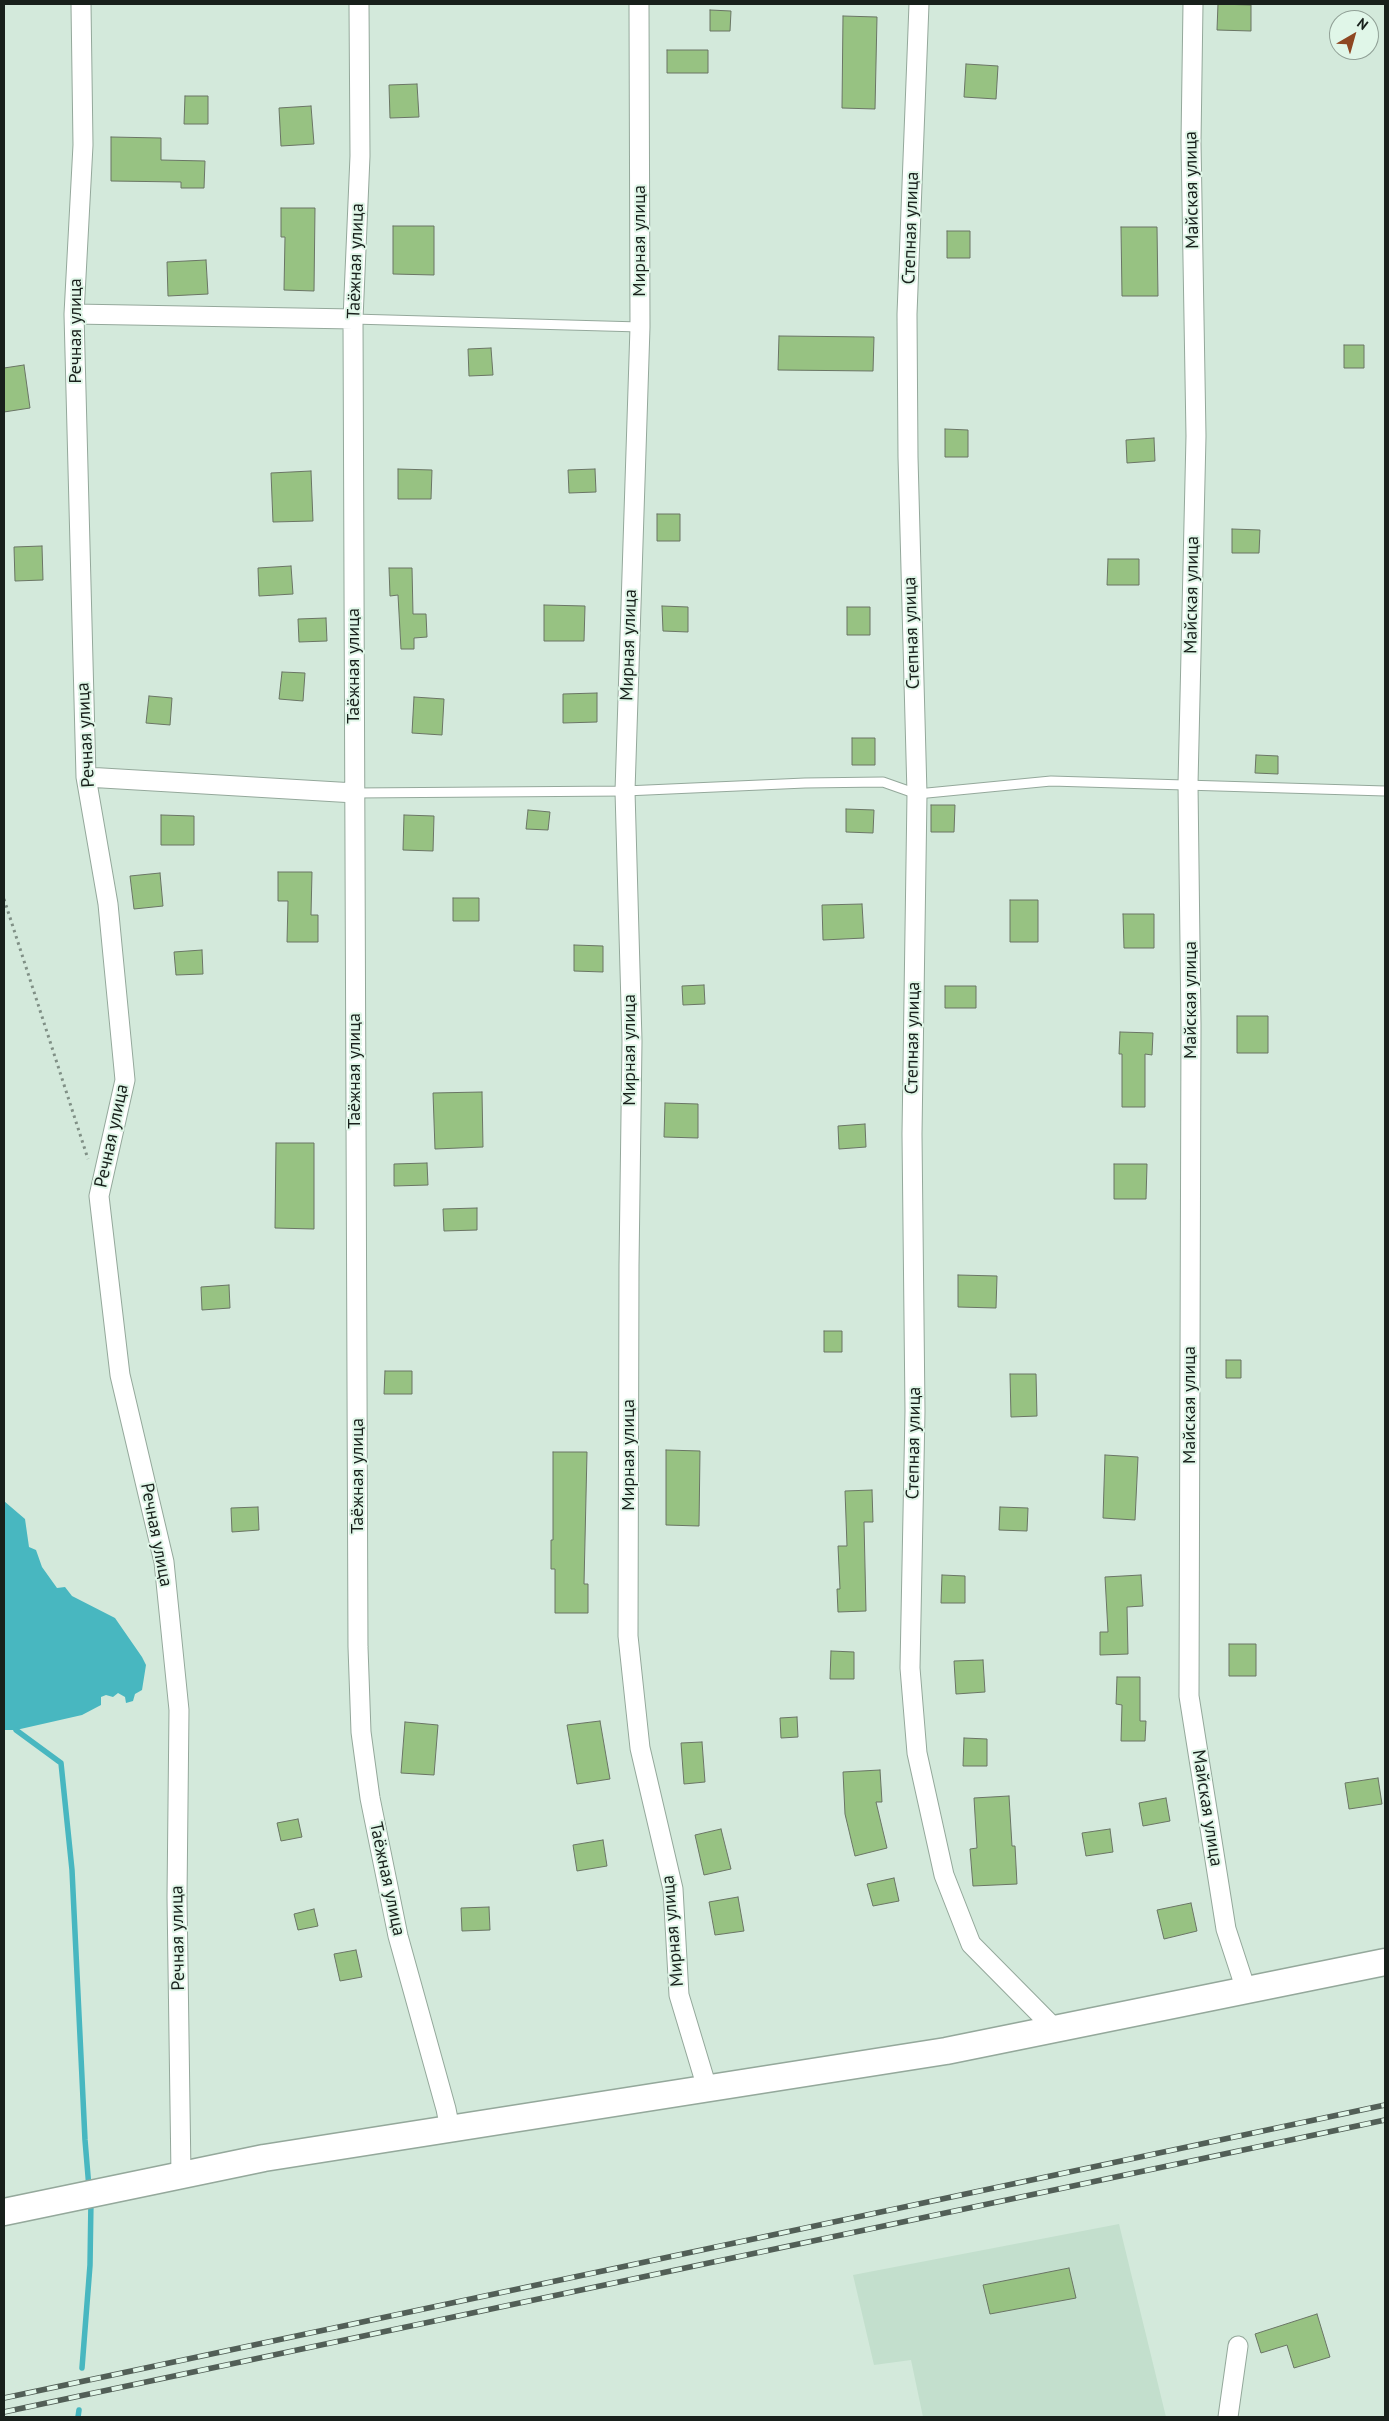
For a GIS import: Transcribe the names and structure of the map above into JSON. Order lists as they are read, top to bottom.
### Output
{
  "streets": {
    "street": [
      "Майская улица",
      "Степная улица",
      "Мирная улица",
      "Таёжная улица",
      "Речная улица"
    ]
  },
  "north": "top right"
}
